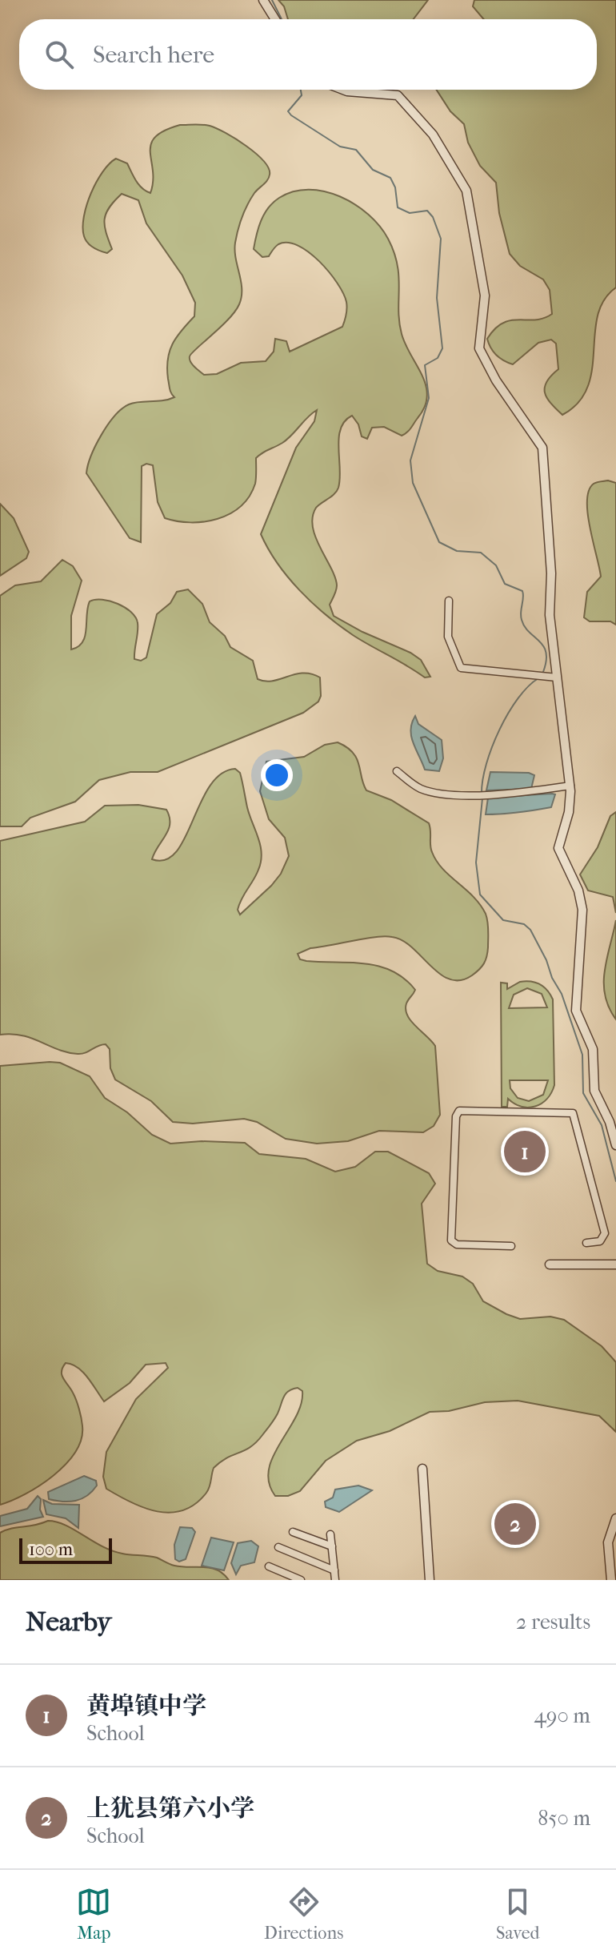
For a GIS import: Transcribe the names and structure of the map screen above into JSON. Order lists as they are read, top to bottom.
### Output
{
  "scale_bar": "100 m",
  "page": {
    "search": "Search here",
    "pins": ["1", "2"],
    "scale": "100 m",
    "heading": ["Nearby", "2 results"],
    "list": [
      {
        "mark": "1",
        "name": "黄埠镇中学",
        "note": "School",
        "value": "490 m"
      },
      {
        "mark": "2",
        "name": "上犹县第六小学",
        "note": "School",
        "value": "850 m"
      }
    ],
    "nav": ["Map", "Directions", "Saved"]
  }
}
